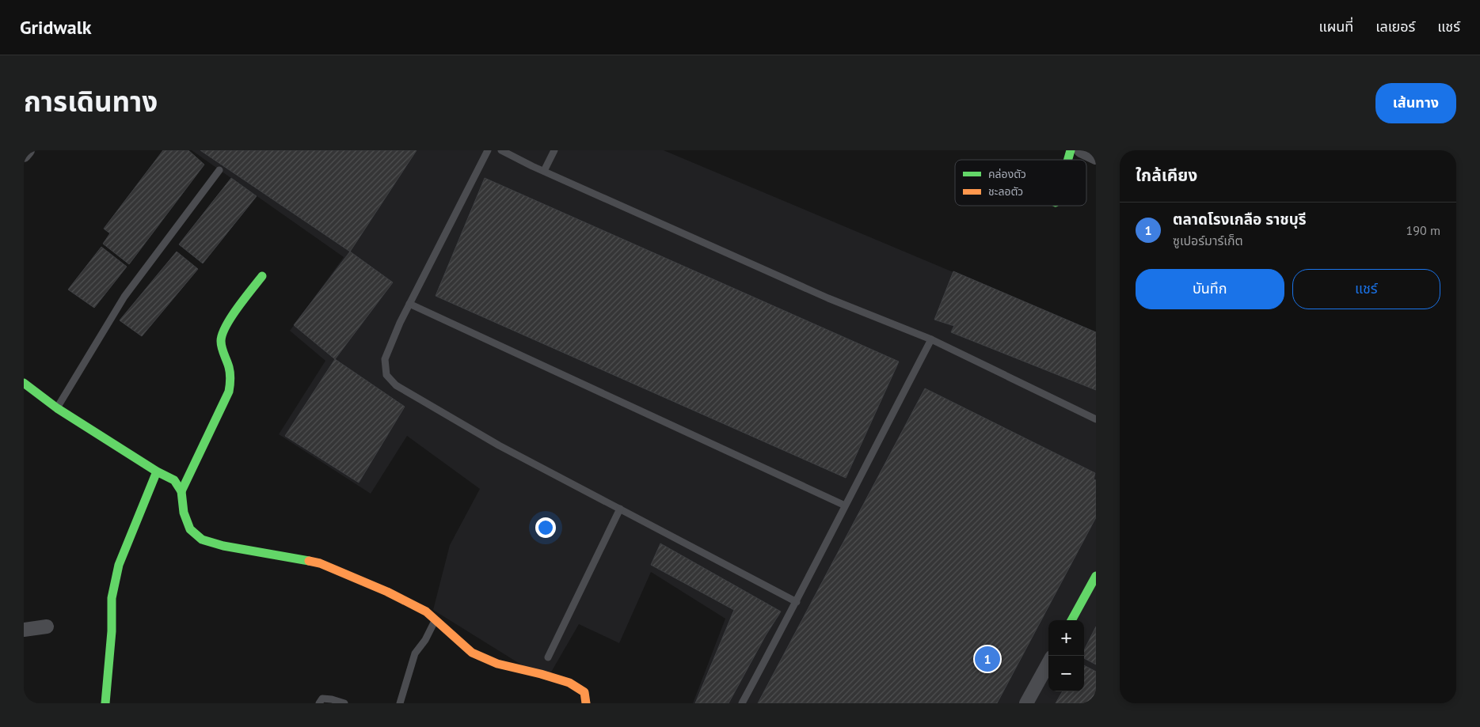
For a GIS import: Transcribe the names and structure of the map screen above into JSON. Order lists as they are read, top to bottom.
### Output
{
  "legend": ["คล่องตัว", "ชะลอตัว"],
  "page": {
    "header": "Gridwalk",
    "nav": ["แผนที่", "เลเยอร์", "แชร์"],
    "title": "การเดินทาง",
    "buttons": [
      "เส้นทาง",
      ["บันทึก", "แชร์"]
    ],
    "heading": "ใกล้เคียง",
    "list": [
      {
        "mark": "1",
        "name": "ตลาดโรงเกลือ ราชบุรี",
        "note": "ซูเปอร์มาร์เก็ต",
        "value": "190 m"
      }
    ],
    "map_buttons": ["+", "−"],
    "pins": "1"
  }
}
